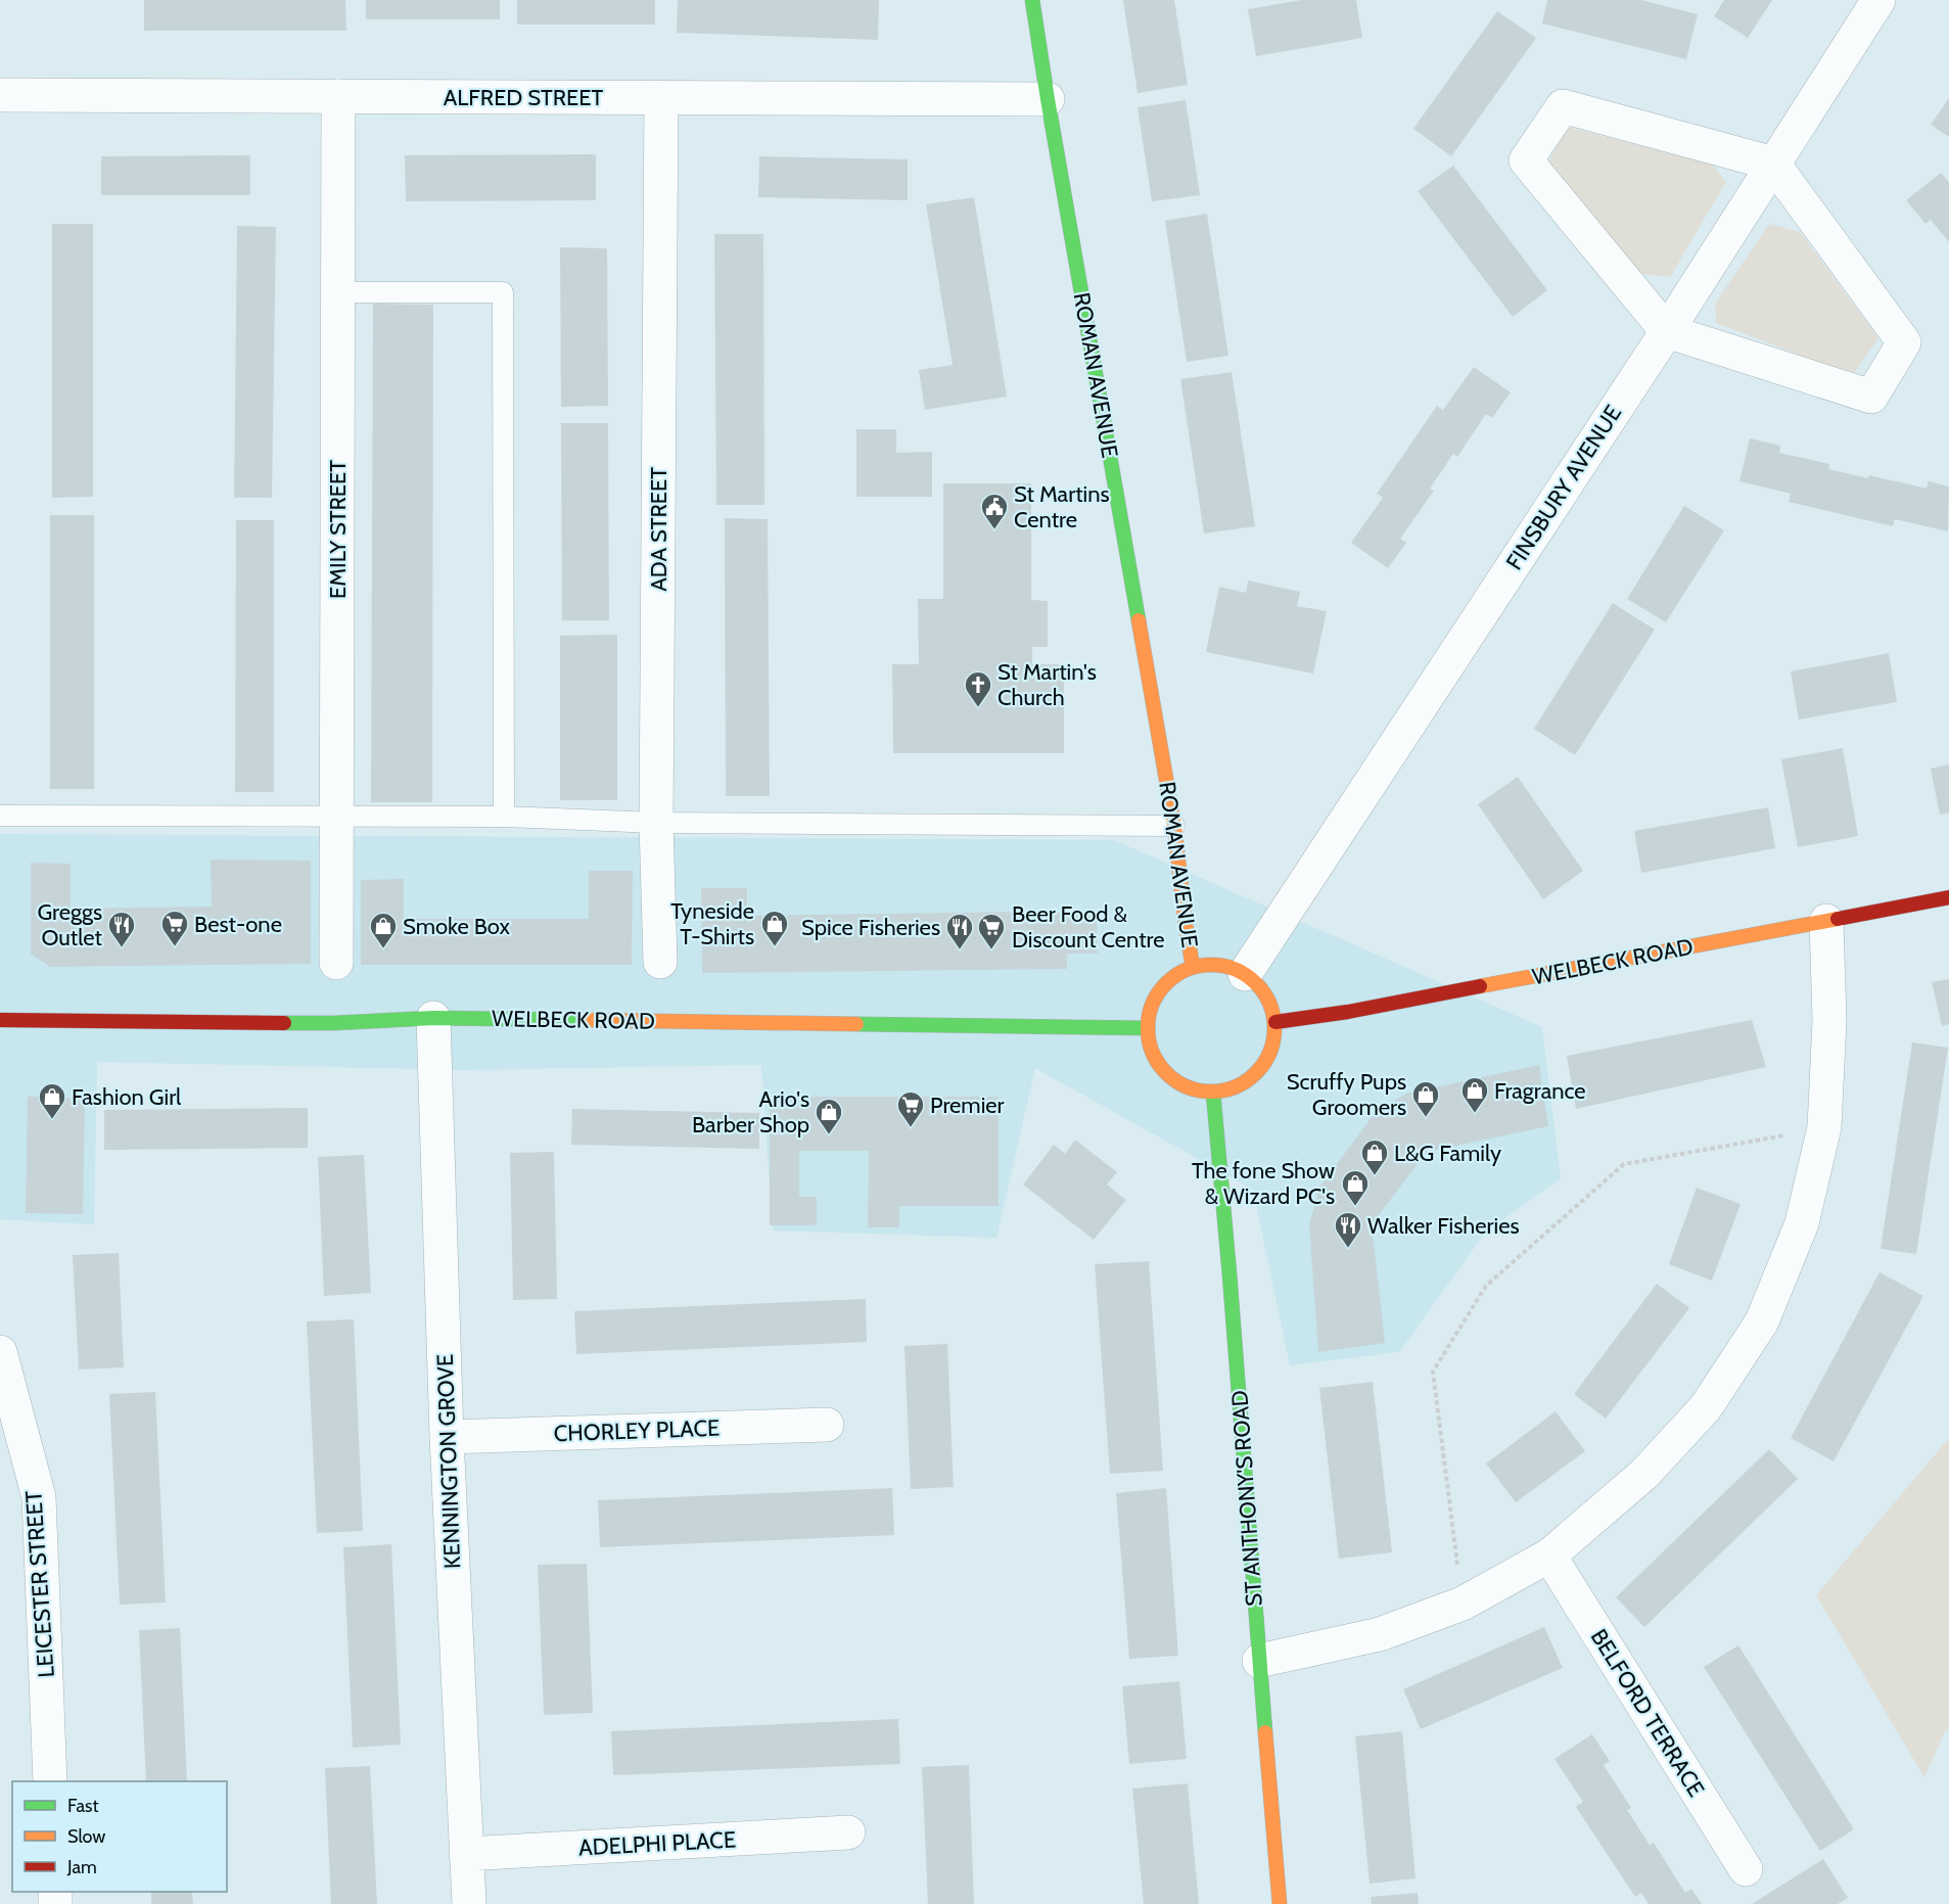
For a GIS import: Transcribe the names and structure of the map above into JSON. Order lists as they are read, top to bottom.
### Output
{
  "streets": {
    "main road": ["ROMAN AVENUE", "WELBECK ROAD", "ST ANTHONY'S ROAD"],
    "street": [
      "ALFRED STREET",
      "FINSBURY AVENUE",
      "EMILY STREET",
      "ADA STREET",
      "CHORLEY PLACE",
      "KENNINGTON GROVE",
      "LEICESTER STREET",
      "BELFORD TERRACE",
      "ADELPHI PLACE"
    ]
  },
  "crossings": [
    ["ALFRED STREET", "ROMAN AVENUE"],
    ["ALFRED STREET", "EMILY STREET"],
    ["ALFRED STREET", "ADA STREET"],
    ["ROMAN AVENUE", "FINSBURY AVENUE"],
    ["ROMAN AVENUE", "WELBECK ROAD"],
    ["ROMAN AVENUE", "ST ANTHONY'S ROAD"],
    ["FINSBURY AVENUE", "WELBECK ROAD"],
    ["FINSBURY AVENUE", "ST ANTHONY'S ROAD"],
    ["WELBECK ROAD", "KENNINGTON GROVE"],
    ["WELBECK ROAD", "ST ANTHONY'S ROAD"],
    ["CHORLEY PLACE", "KENNINGTON GROVE"],
    ["KENNINGTON GROVE", "ADELPHI PLACE"]
  ],
  "places": {
    "public building": ["St Martins Centre"],
    "church": ["St Martin's Church"],
    "supermarket": ["Best-one", "Beer Food & Discount Centre", "Premier"],
    "shop": [
      "Tyneside T-Shirts",
      "Smoke Box",
      "Fragrance",
      "Scruffy Pups Groomers",
      "Fashion Girl",
      "Ario's Barber Shop",
      "L&G Family",
      "The fone Show & Wizard PC's"
    ],
    "restaurant": ["Greggs Outlet", "Spice Fisheries", "Walker Fisheries"]
  },
  "legend": ["Fast", "Slow", "Jam"]
}
